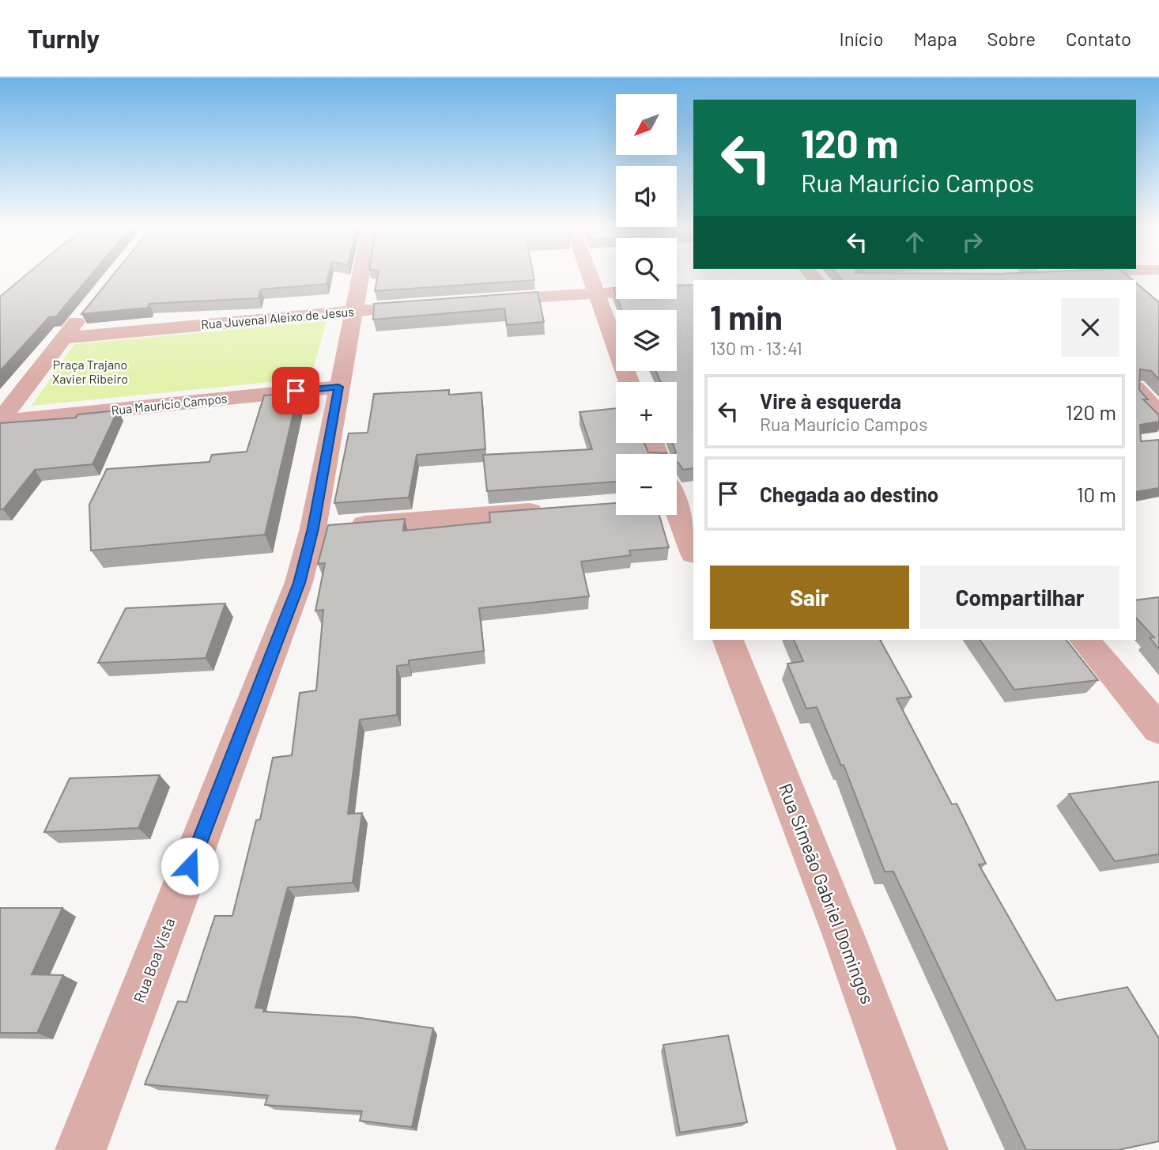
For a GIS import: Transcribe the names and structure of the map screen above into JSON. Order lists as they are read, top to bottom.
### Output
{
  "streets": {
    "street": [
      "Rua Juvenal Aleixo de Jesus",
      "Rua Maurício Campos",
      "Rua Simeão Gabriel Domingos",
      "Rua Boa Vista"
    ]
  },
  "crossings": [
    ["Rua Juvenal Aleixo de Jesus", "Rua Boa Vista"],
    ["Rua Maurício Campos", "Rua Boa Vista"]
  ],
  "parks": ["Praça Trajano Xavier Ribeiro"],
  "north": "bottom left",
  "page": {
    "header": "Turnly",
    "nav": [
      "Início",
      "Mapa",
      "Sobre",
      "Contato"
    ],
    "map_buttons": ["+", "−"],
    "turn": ["120 m", "Rua Maurício Campos"],
    "heading": ["1 min", "130 m · 13:41"],
    "list": [
      {
        "name": "Vire à esquerda",
        "note": "Rua Maurício Campos",
        "value": "120 m"
      },
      {
        "name": "Chegada ao destino",
        "value": "10 m"
      }
    ],
    "buttons": ["Sair", "Compartilhar"]
  }
}
